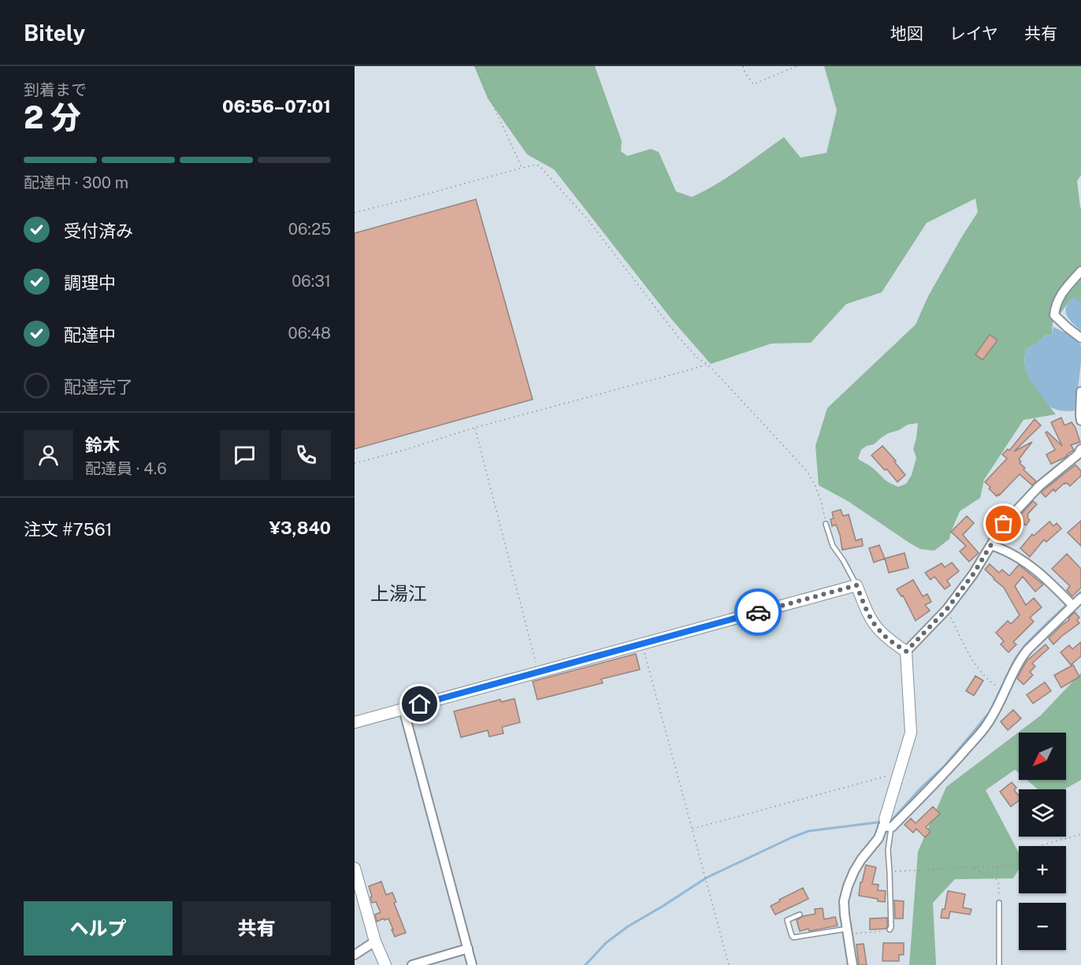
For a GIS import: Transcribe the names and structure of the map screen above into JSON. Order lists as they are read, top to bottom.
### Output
{
  "districts": ["上湯江"],
  "north": "bottom left",
  "page": {
    "header": "Bitely",
    "nav": ["地図", "レイヤ", "共有"],
    "heading": ["2 分", "到着まで", "06:56–07:01"],
    "panel": [
      "鈴木",
      "配達員 · 4.6",
      "注文 #7561",
      "¥3,840"
    ],
    "bar": "配達中 · 300 m",
    "list": [
      ["受付済み", "06:25"],
      ["調理中", "06:31"],
      ["配達中", "06:48"],
      "配達完了"
    ],
    "map_buttons": ["+", "−"],
    "buttons": ["ヘルプ", "共有"]
  }
}
